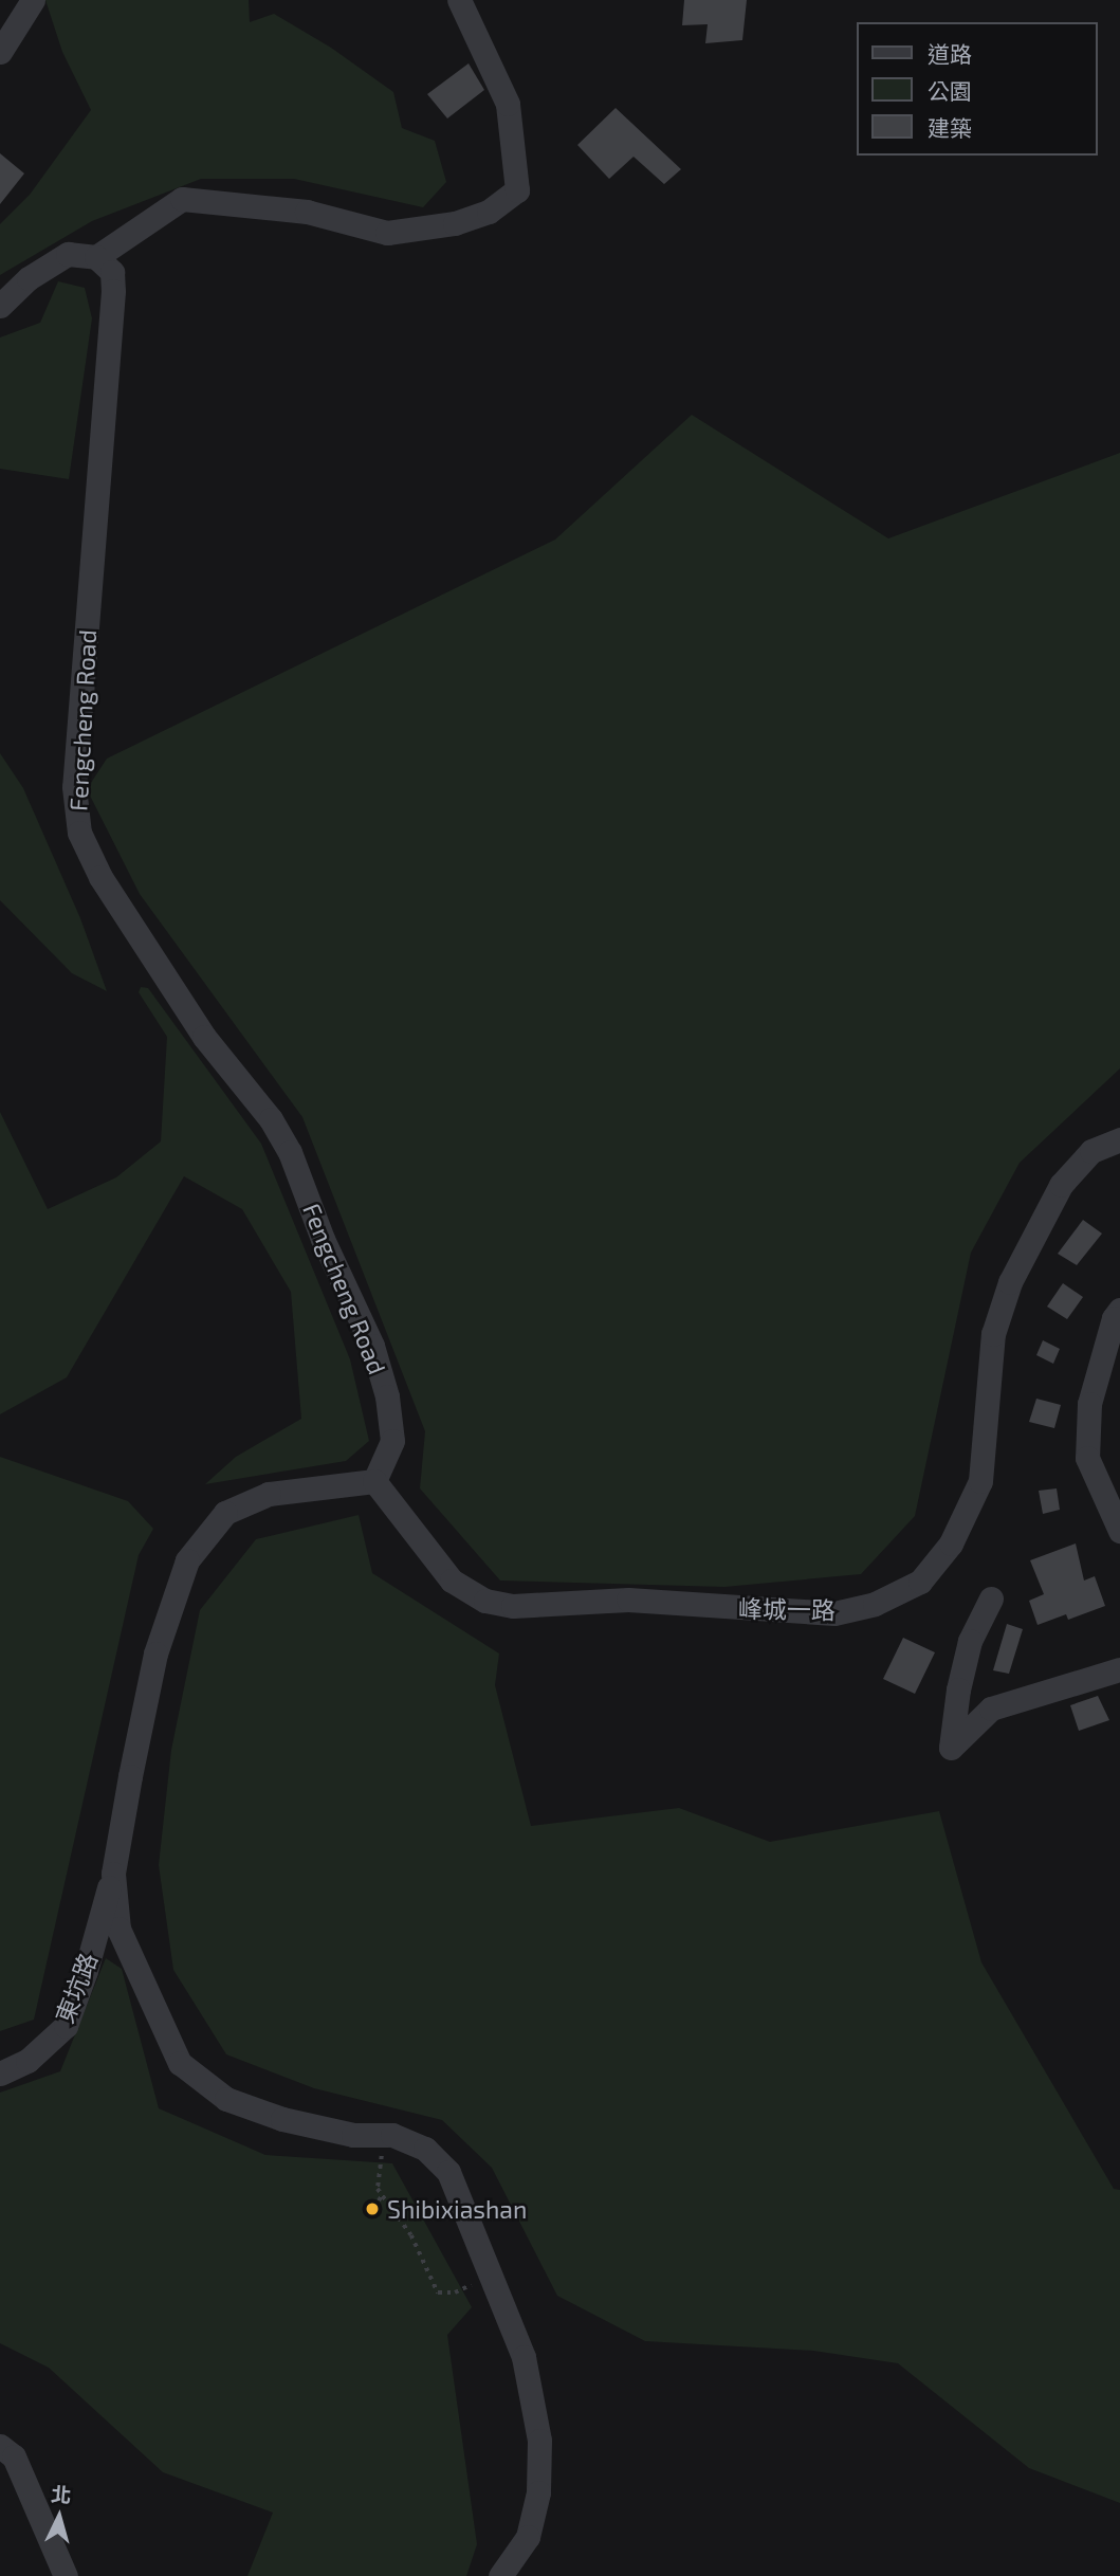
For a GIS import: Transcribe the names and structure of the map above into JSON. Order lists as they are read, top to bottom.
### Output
{
  "streets": {
    "street": ["Fengcheng Road", "峰城一路", "東坑路"]
  },
  "crossings": [
    ["Fengcheng Road", "峰城一路"]
  ],
  "places": ["Shibixiashan"],
  "legend": ["道路", "公園", "建築"],
  "north": "top"
}
